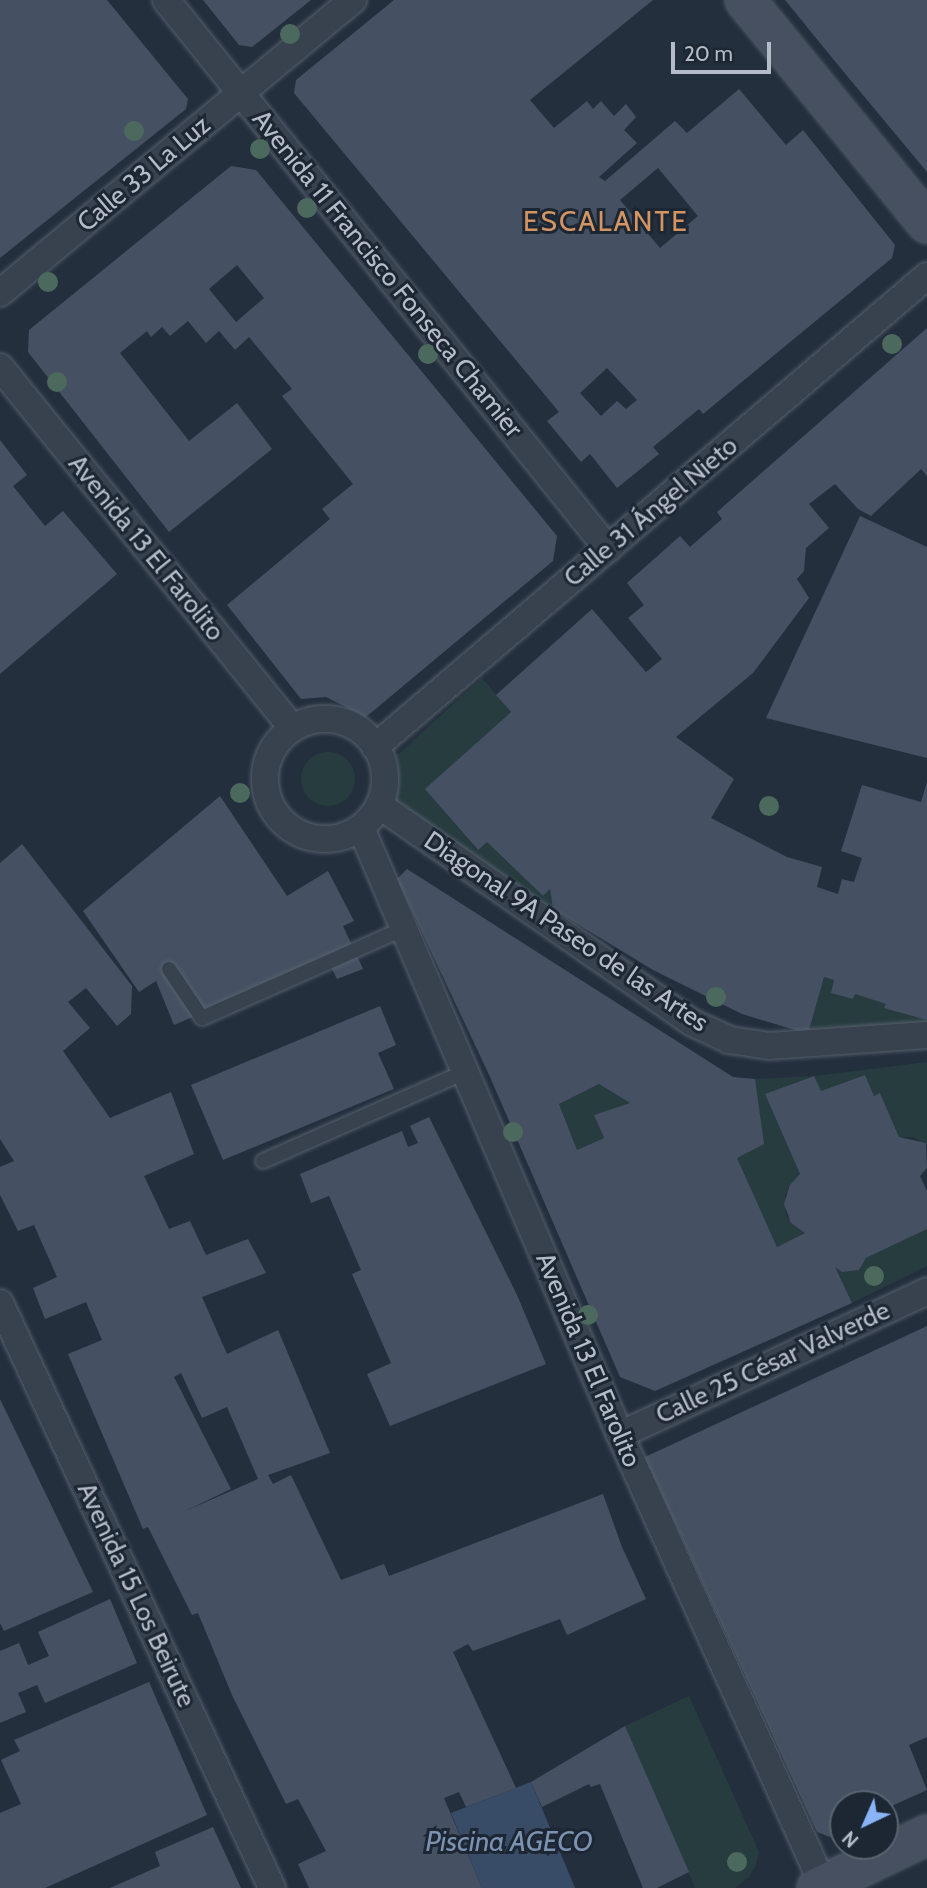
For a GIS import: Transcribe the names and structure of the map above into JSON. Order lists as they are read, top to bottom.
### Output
{
  "streets": {
    "street": [
      "Calle 33 La Luz",
      "Avenida 11 Francisco Fonseca Chamier",
      "Calle 31 Ángel Nieto",
      "Avenida 13 El Farolito",
      "Diagonal 9A Paseo de las Artes",
      "Calle 25 César Valverde",
      "Avenida 15 Los Beirute"
    ]
  },
  "crossings": [
    ["Calle 33 La Luz", "Avenida 11 Francisco Fonseca Chamier"],
    ["Avenida 11 Francisco Fonseca Chamier", "Calle 31 Ángel Nieto"],
    ["Calle 31 Ángel Nieto", "Avenida 13 El Farolito"],
    ["Calle 31 Ángel Nieto", "Diagonal 9A Paseo de las Artes"],
    ["Avenida 13 El Farolito", "Diagonal 9A Paseo de las Artes"],
    ["Avenida 13 El Farolito", "Calle 25 César Valverde"]
  ],
  "districts": ["ESCALANTE"],
  "water": ["Piscina AGECO"],
  "scale_bar": "20 m",
  "north": "bottom left"
}
